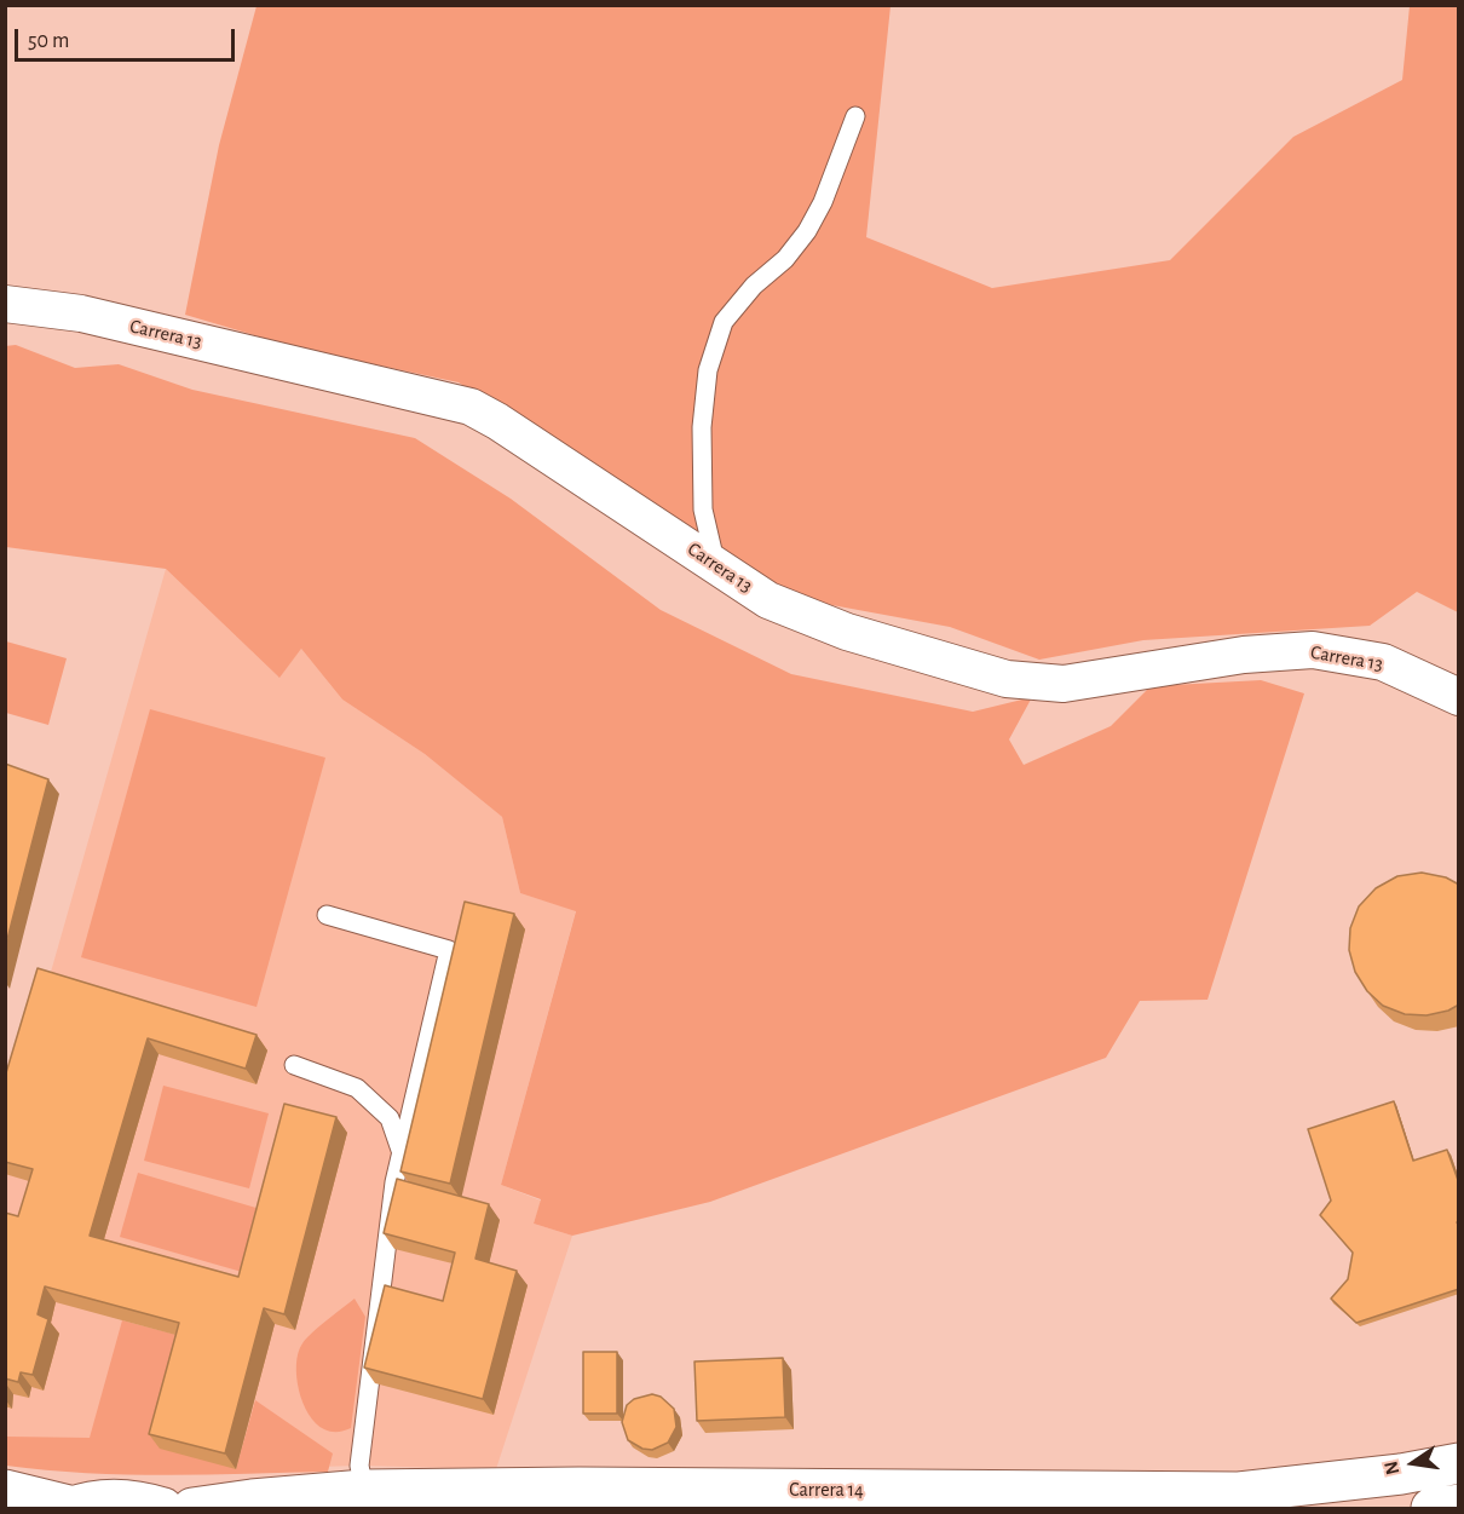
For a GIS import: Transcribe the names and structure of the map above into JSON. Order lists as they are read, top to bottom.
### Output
{
  "streets": {
    "main road": ["Carrera 14"],
    "street": ["Carrera 13"]
  },
  "scale_bar": "50 m",
  "north": "left"
}
